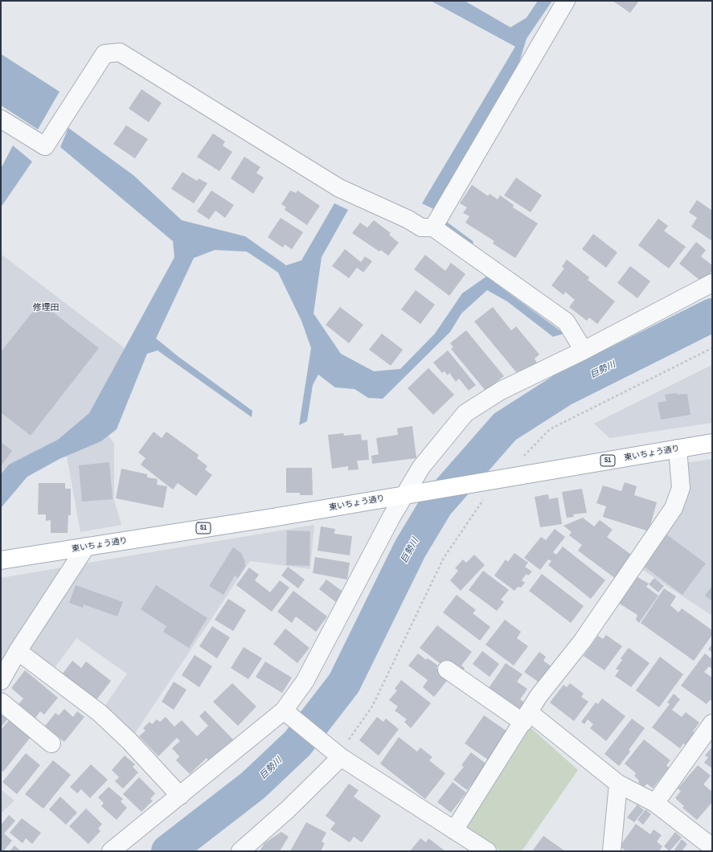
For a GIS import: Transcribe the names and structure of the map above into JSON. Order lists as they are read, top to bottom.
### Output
{
  "streets": {
    "main road": ["東いちょう通り", "51"]
  },
  "districts": ["修理田"],
  "water": ["巨勢川"]
}
